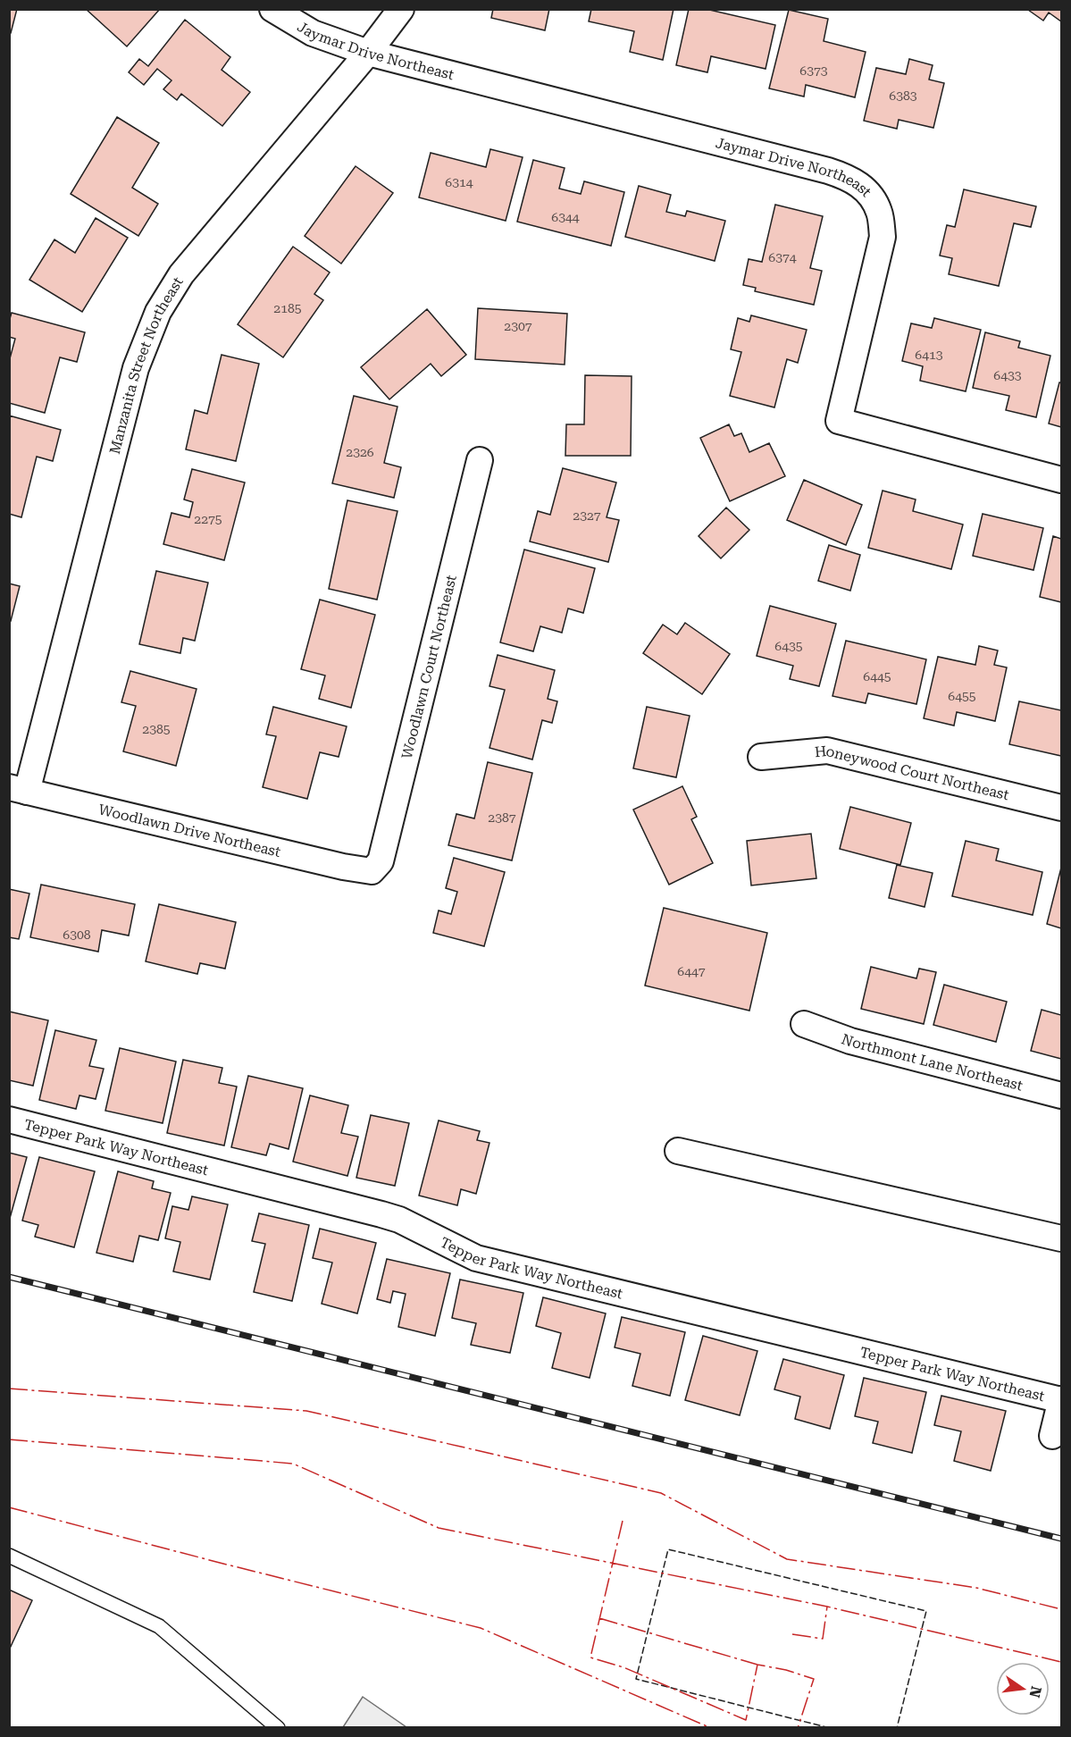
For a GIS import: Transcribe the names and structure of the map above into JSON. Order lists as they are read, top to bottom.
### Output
{
  "streets": {
    "street": [
      "Jaymar Drive Northeast",
      "Manzanita Street Northeast",
      "Woodlawn Court Northeast",
      "Honeywood Court Northeast",
      "Woodlawn Drive Northeast",
      "Northmont Lane Northeast",
      "Tepper Park Way Northeast"
    ]
  },
  "crossings": [
    ["Jaymar Drive Northeast", "Manzanita Street Northeast"],
    ["Manzanita Street Northeast", "Woodlawn Drive Northeast"],
    ["Woodlawn Court Northeast", "Woodlawn Drive Northeast"]
  ],
  "house_numbers": [
    "6373",
    "6383",
    "6314",
    "6344",
    "6374",
    "2185",
    "2307",
    "6413",
    "6433",
    "2326",
    "2327",
    "2275",
    "6435",
    "6445",
    "6455",
    "2385",
    "2387",
    "6308",
    "6447"
  ],
  "north": "right"
}
